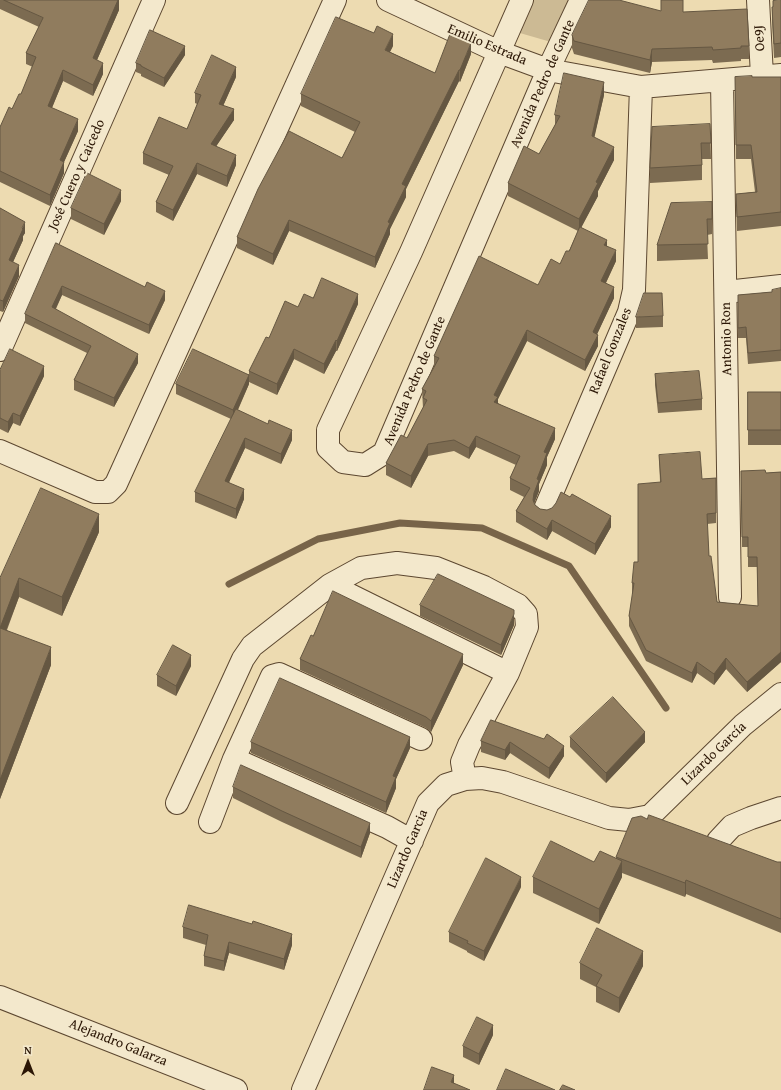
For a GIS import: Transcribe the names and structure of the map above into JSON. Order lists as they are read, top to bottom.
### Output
{
  "streets": {
    "street": [
      "Oe9J",
      "Emilio Estrada",
      "Avenida Pedro de Gante",
      "José Cuero y Caicedo",
      "Antonio Ron",
      "Rafael Gonzales",
      "Lizardo García",
      "Lizardo Garcia",
      "Alejandro Galarza"
    ]
  },
  "crossings": [
    ["Oe9J", "Emilio Estrada"],
    ["Emilio Estrada", "Avenida Pedro de Gante"],
    ["Emilio Estrada", "Antonio Ron"],
    ["Emilio Estrada", "Rafael Gonzales"],
    ["Lizardo García", "Lizardo Garcia"]
  ],
  "north": "top"
}
